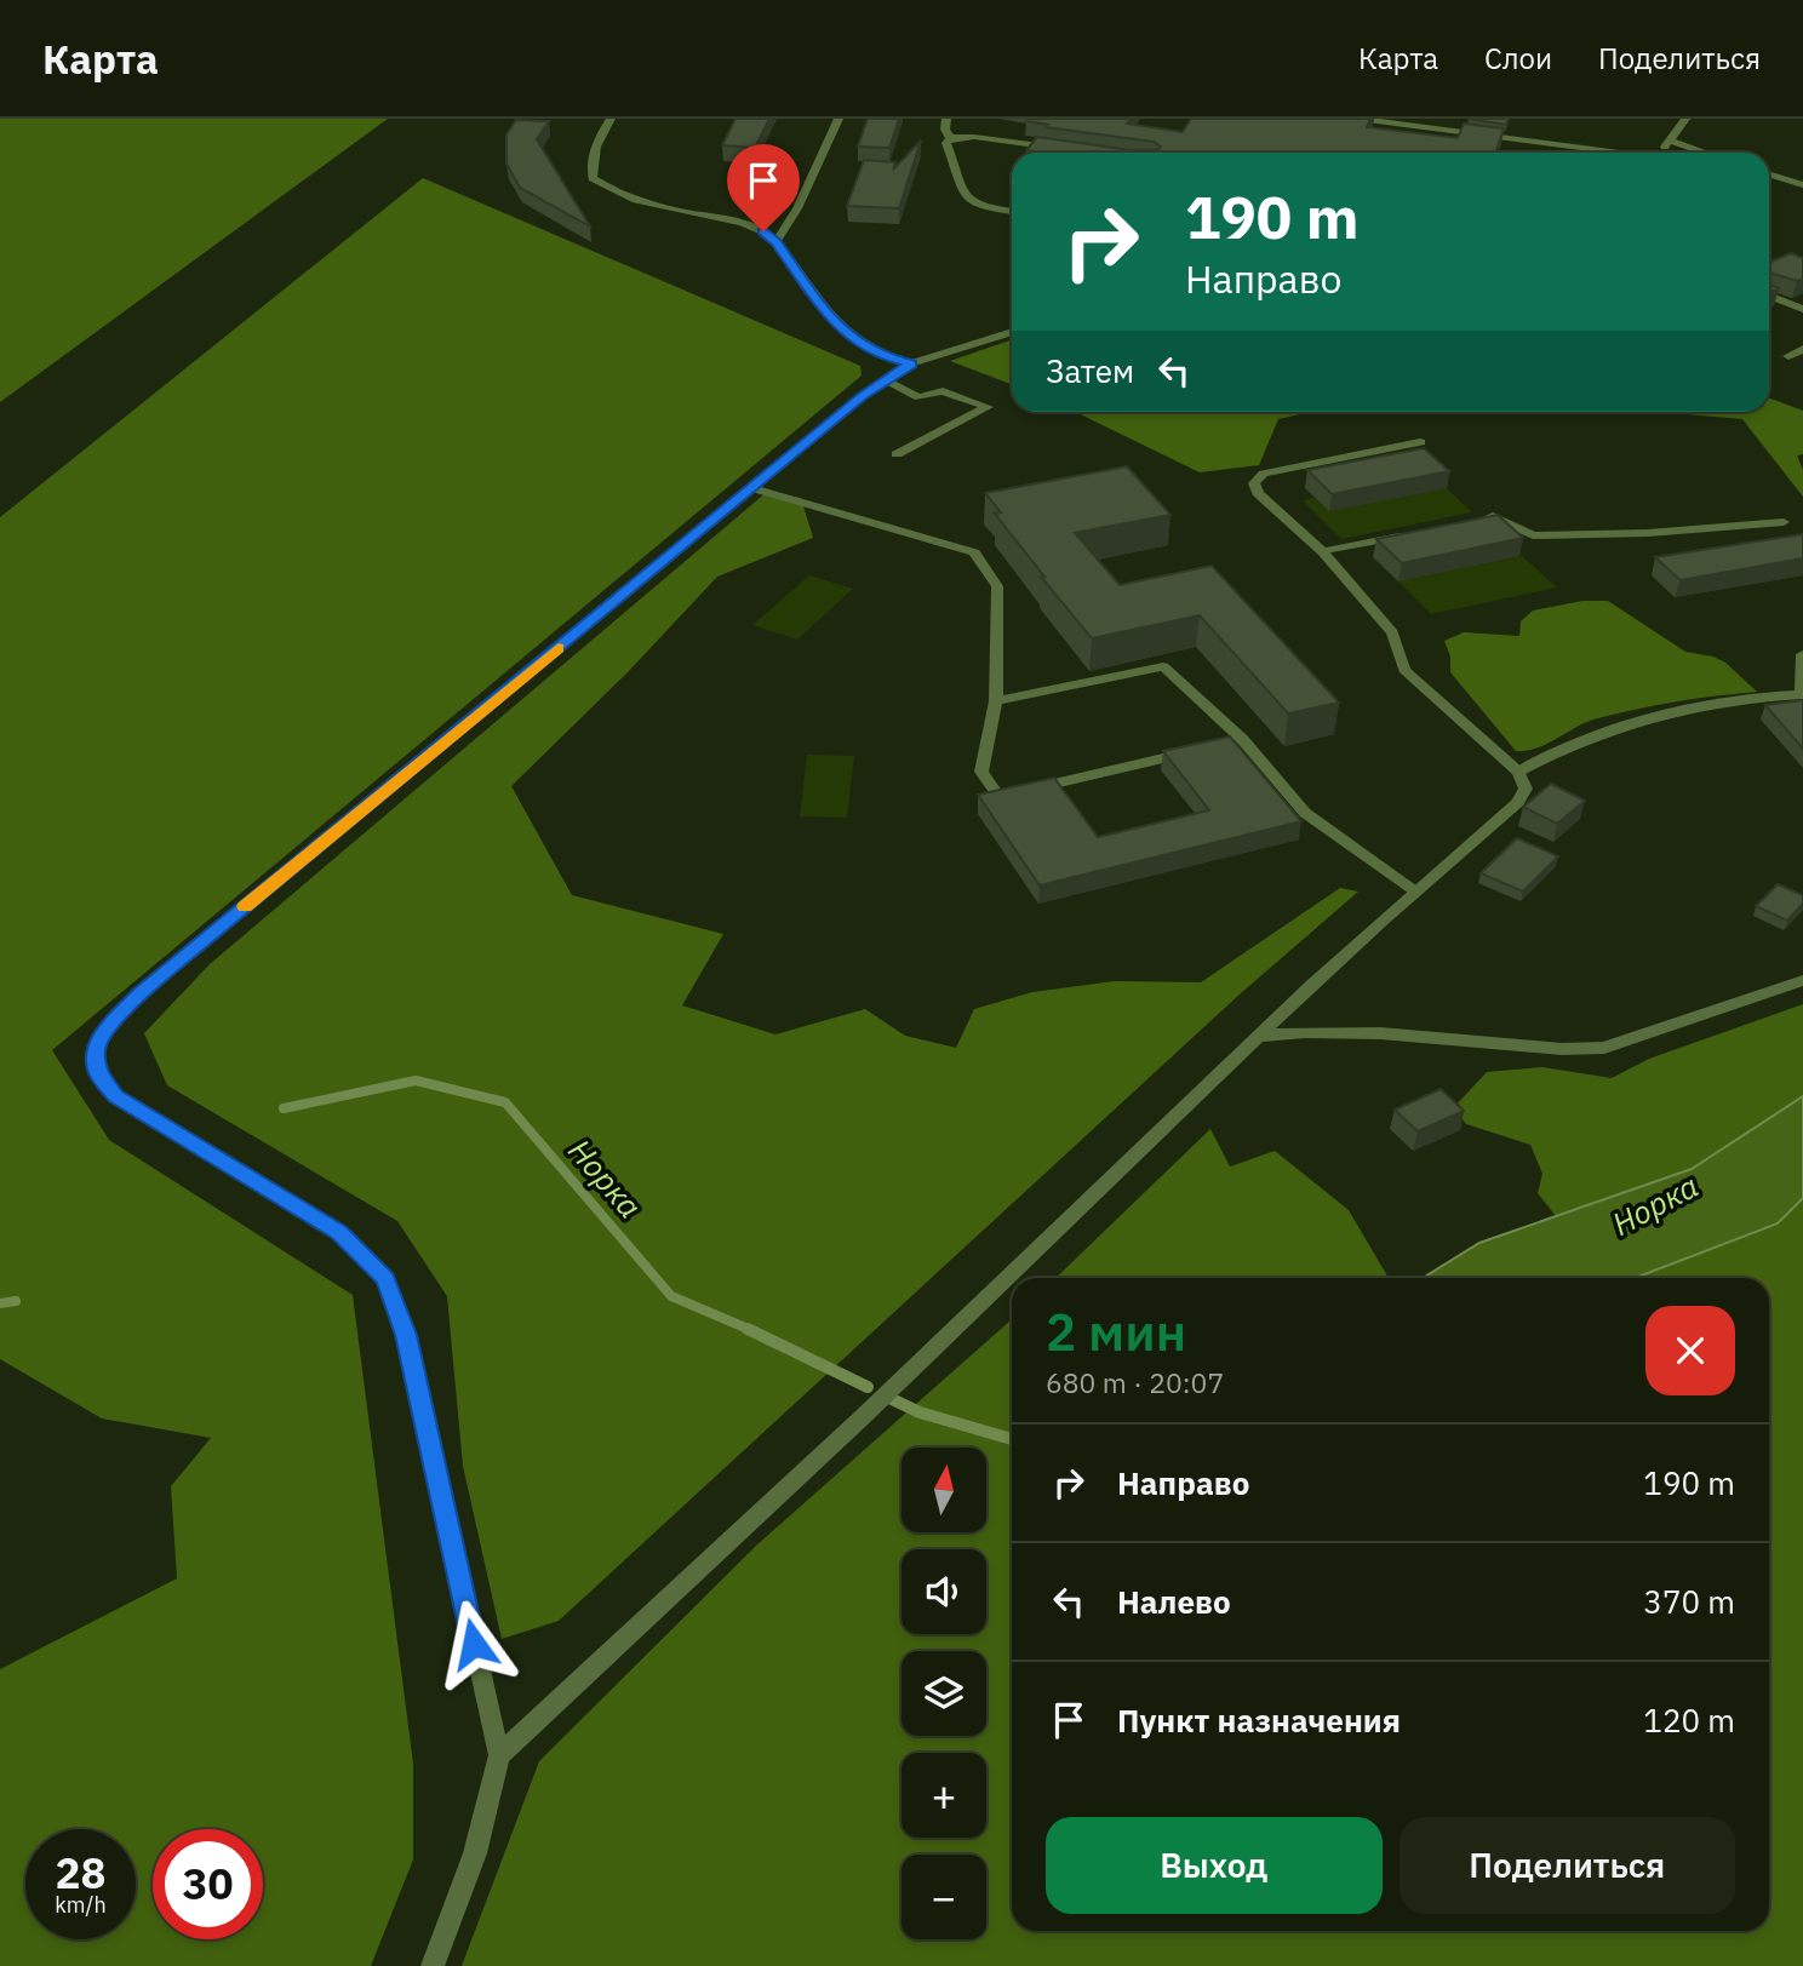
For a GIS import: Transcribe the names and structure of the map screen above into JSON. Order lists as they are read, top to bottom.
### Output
{
  "water": ["Норка"],
  "north": "top",
  "page": {
    "header": "Карта",
    "nav": ["Карта", "Слои", "Поделиться"],
    "turn": ["190 m", "Направо"],
    "then": "Затем",
    "heading": ["2 мин", "680 m · 20:07"],
    "list": [
      {
        "name": "Направо",
        "value": "190 m"
      },
      {
        "name": "Налево",
        "value": "370 m"
      },
      {
        "name": "Пункт назначения",
        "value": "120 m"
      }
    ],
    "map_buttons": ["+", "−"],
    "buttons": ["Выход", "Поделиться"],
    "speed": "28 km/h",
    "limit": "30"
  }
}
